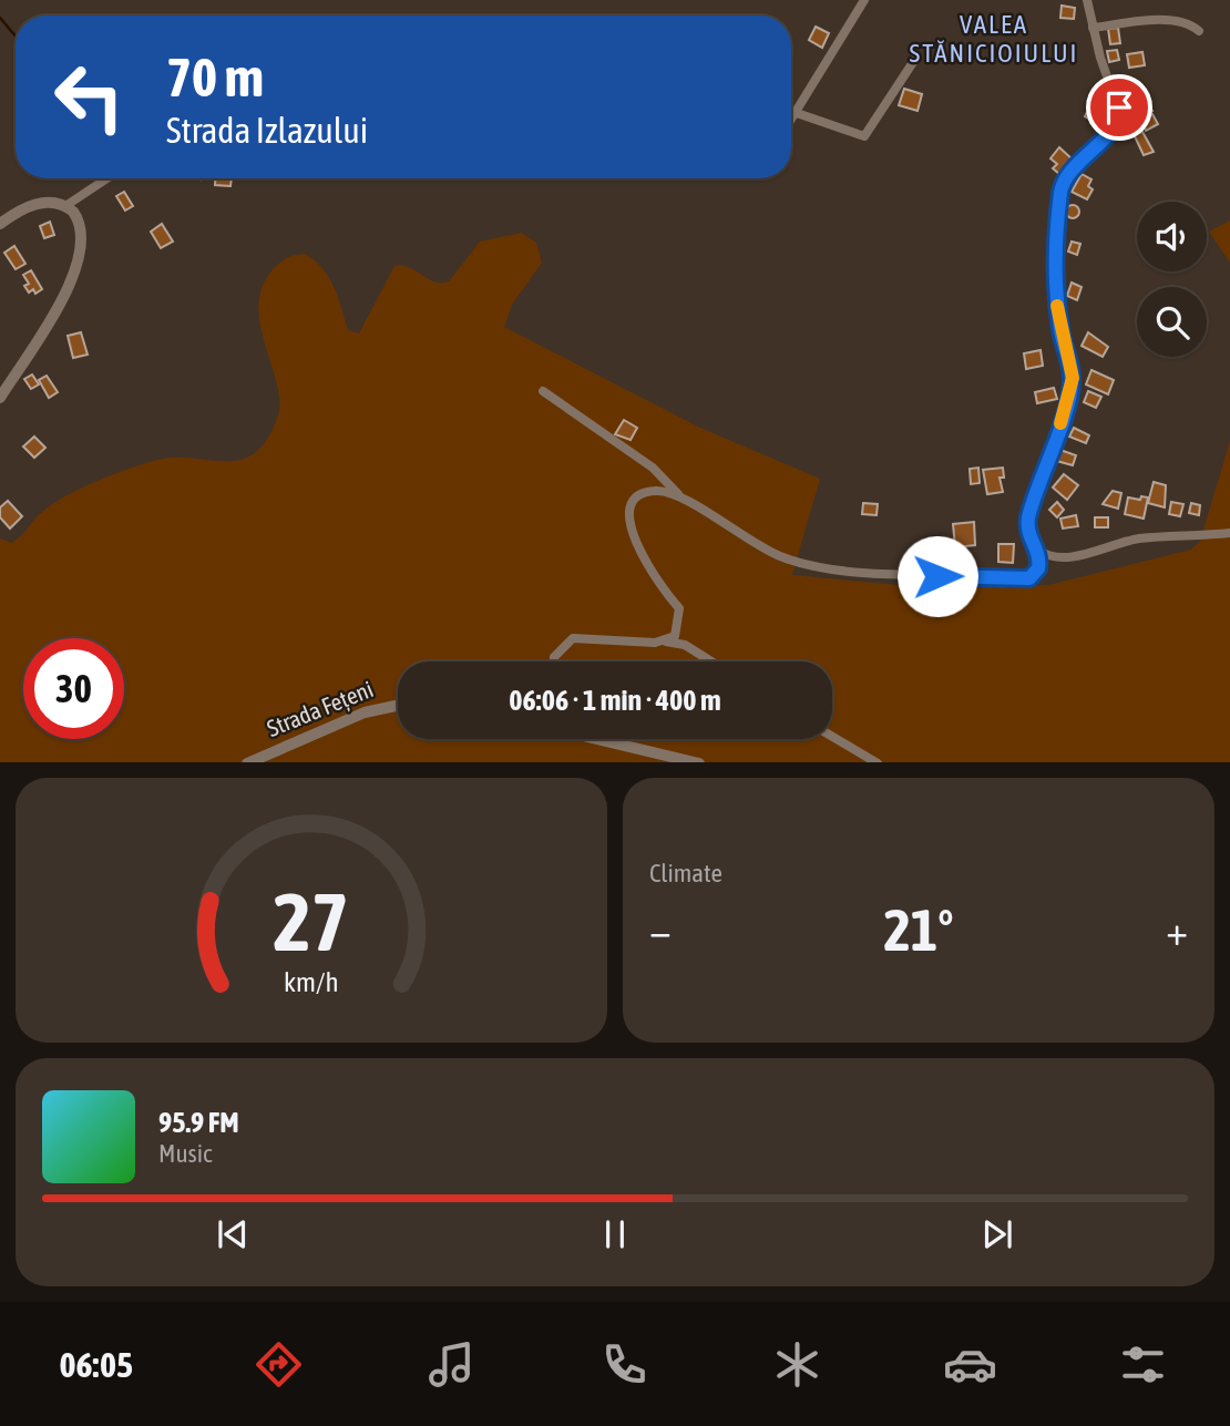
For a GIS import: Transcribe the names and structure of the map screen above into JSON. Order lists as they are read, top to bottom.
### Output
{
  "streets": {
    "street": ["Strada Fețeni"]
  },
  "districts": ["VALEA STĂNICIOIULUI"],
  "page": {
    "turn": ["70 m", "Strada Izlazului"],
    "limit": "30",
    "trip": "06:06 · 1 min · 400 m",
    "tile": "Climate",
    "heat": ["−", "21°", "+"],
    "song": ["95.9 FM", "Music"],
    "tabs": "06:05",
    "gauge": ["27", "km/h"]
  }
}
